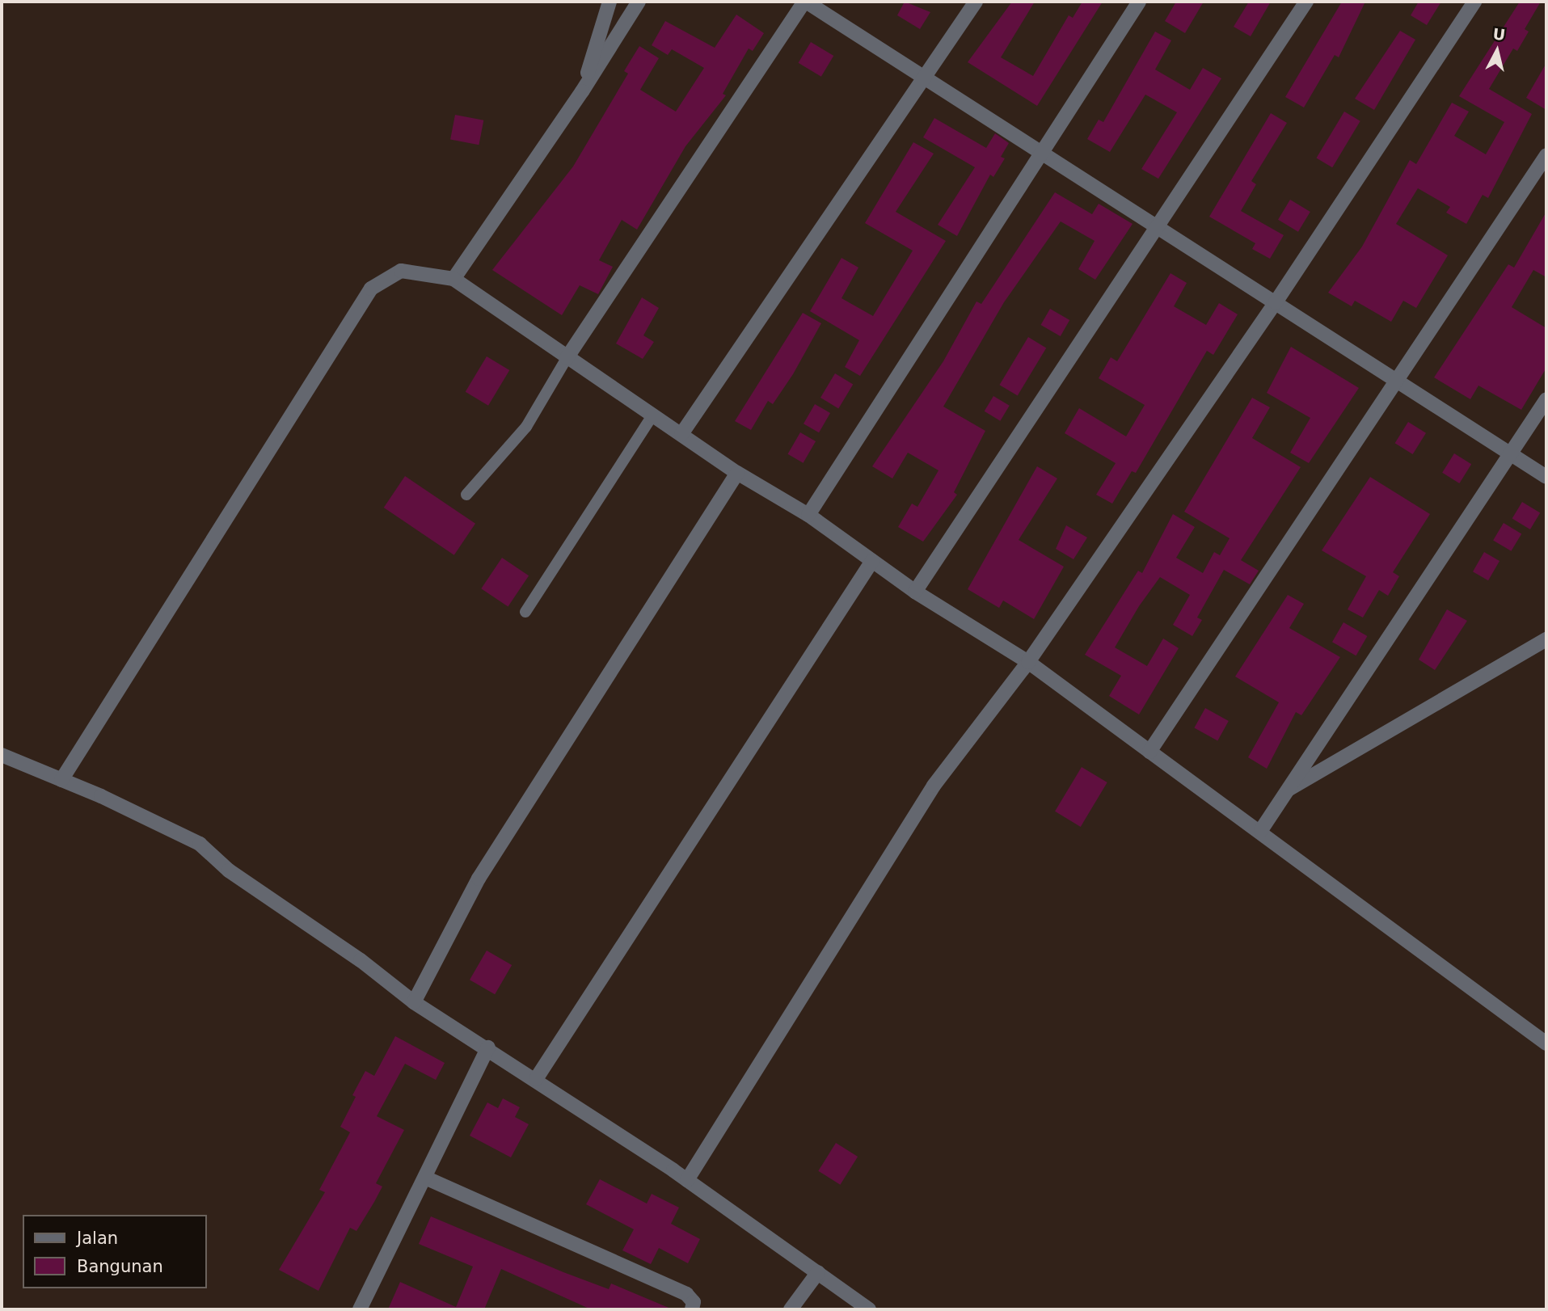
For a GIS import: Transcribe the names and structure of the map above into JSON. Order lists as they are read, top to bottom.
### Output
{
  "legend": ["Jalan", "Bangunan"],
  "north": "top"
}
